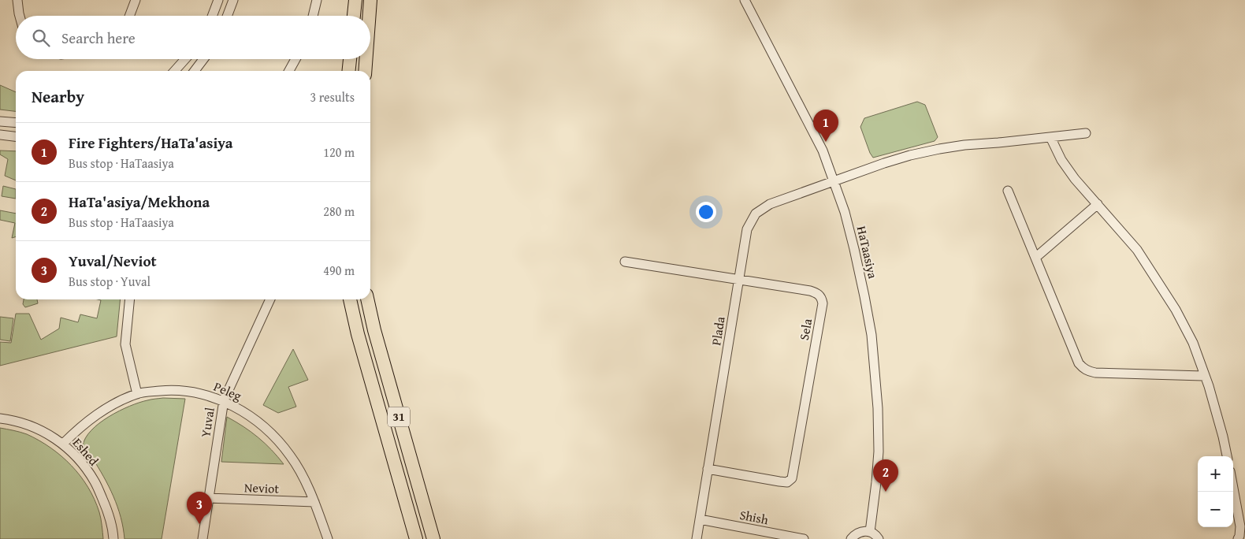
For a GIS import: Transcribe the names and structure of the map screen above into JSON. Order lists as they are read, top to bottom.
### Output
{
  "streets": {
    "highway": ["31"],
    "street": [
      "HaTaasiya",
      "Sela",
      "Plada",
      "Peleg",
      "Yuval",
      "Eshed",
      "Neviot",
      "Shish"
    ]
  },
  "crossings": [
    ["HaTaasiya", "Plada"],
    ["Sela", "Plada"],
    ["Plada", "Shish"],
    ["Peleg", "Yuval"],
    ["Peleg", "Eshed"],
    ["Peleg", "Neviot"],
    ["Yuval", "Neviot"]
  ],
  "page": {
    "search": "Search here",
    "heading": ["Nearby", "3 results"],
    "pins": ["1", "2", "3"],
    "list": [
      {
        "mark": "1",
        "name": "Fire Fighters/HaTa'asiya",
        "note": "Bus stop · HaTaasiya",
        "value": "120 m"
      },
      {
        "mark": "2",
        "name": "HaTa'asiya/Mekhona",
        "note": "Bus stop · HaTaasiya",
        "value": "280 m"
      },
      {
        "mark": "3",
        "name": "Yuval/Neviot",
        "note": "Bus stop · Yuval",
        "value": "490 m"
      }
    ],
    "map_buttons": ["+", "−"]
  }
}
